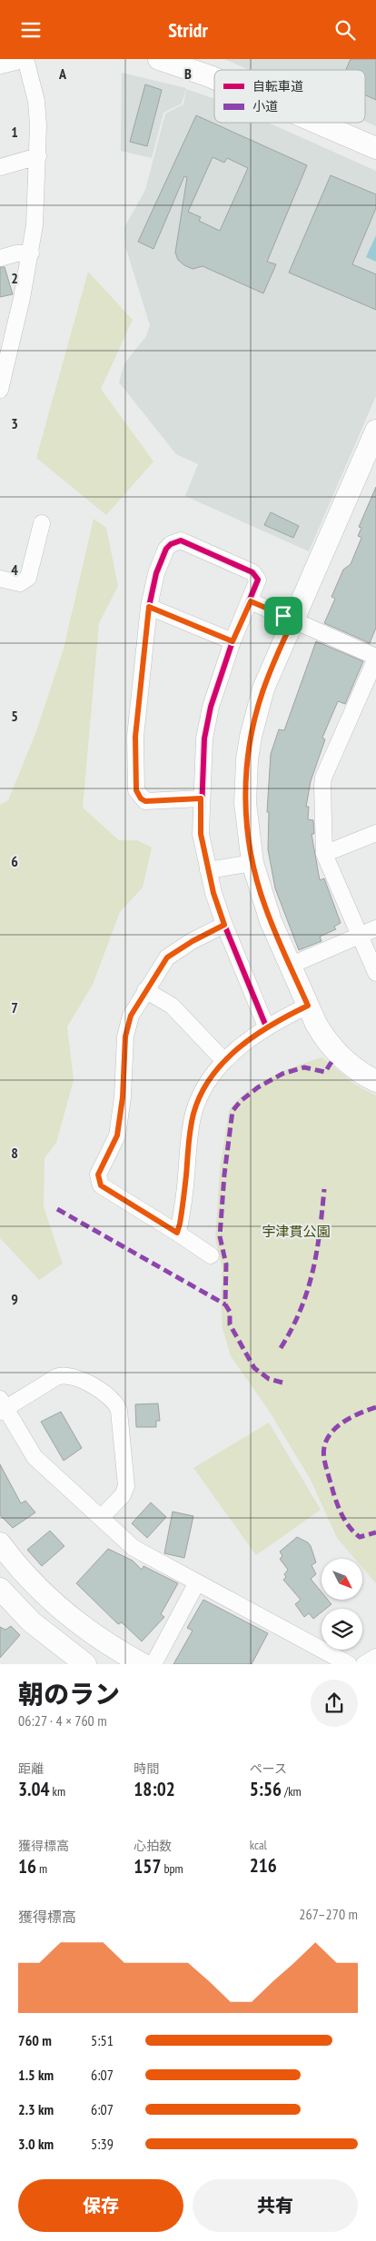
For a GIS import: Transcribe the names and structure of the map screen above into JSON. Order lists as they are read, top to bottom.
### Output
{
  "parks": ["宇津貫公園"],
  "legend": ["自転車道", "小道"],
  "north": "bottom right",
  "page": {
    "header": "Stridr",
    "heading": ["朝のラン", "06:27 · 4 × 760 m"],
    "stats": [
      ["距離", "3.04 km"],
      ["時間", "18:02"],
      ["ペース", "5:56 /km"],
      ["獲得標高", "16 m"],
      ["心拍数", "157 bpm"],
      ["kcal", "216"]
    ],
    "chart": ["獲得標高", "267–270 m"],
    "list": [
      {
        "name": "760 m",
        "note": "5:51"
      },
      {
        "name": "1.5 km",
        "note": "6:07"
      },
      {
        "name": "2.3 km",
        "note": "6:07"
      },
      {
        "name": "3.0 km",
        "note": "5:39"
      }
    ],
    "buttons": ["保存", "共有"]
  },
  "grid": {
    "columns": ["A", "B"],
    "rows": [
      "1",
      "2",
      "3",
      "4",
      "5",
      "6",
      "7",
      "8",
      "9"
    ]
  }
}
